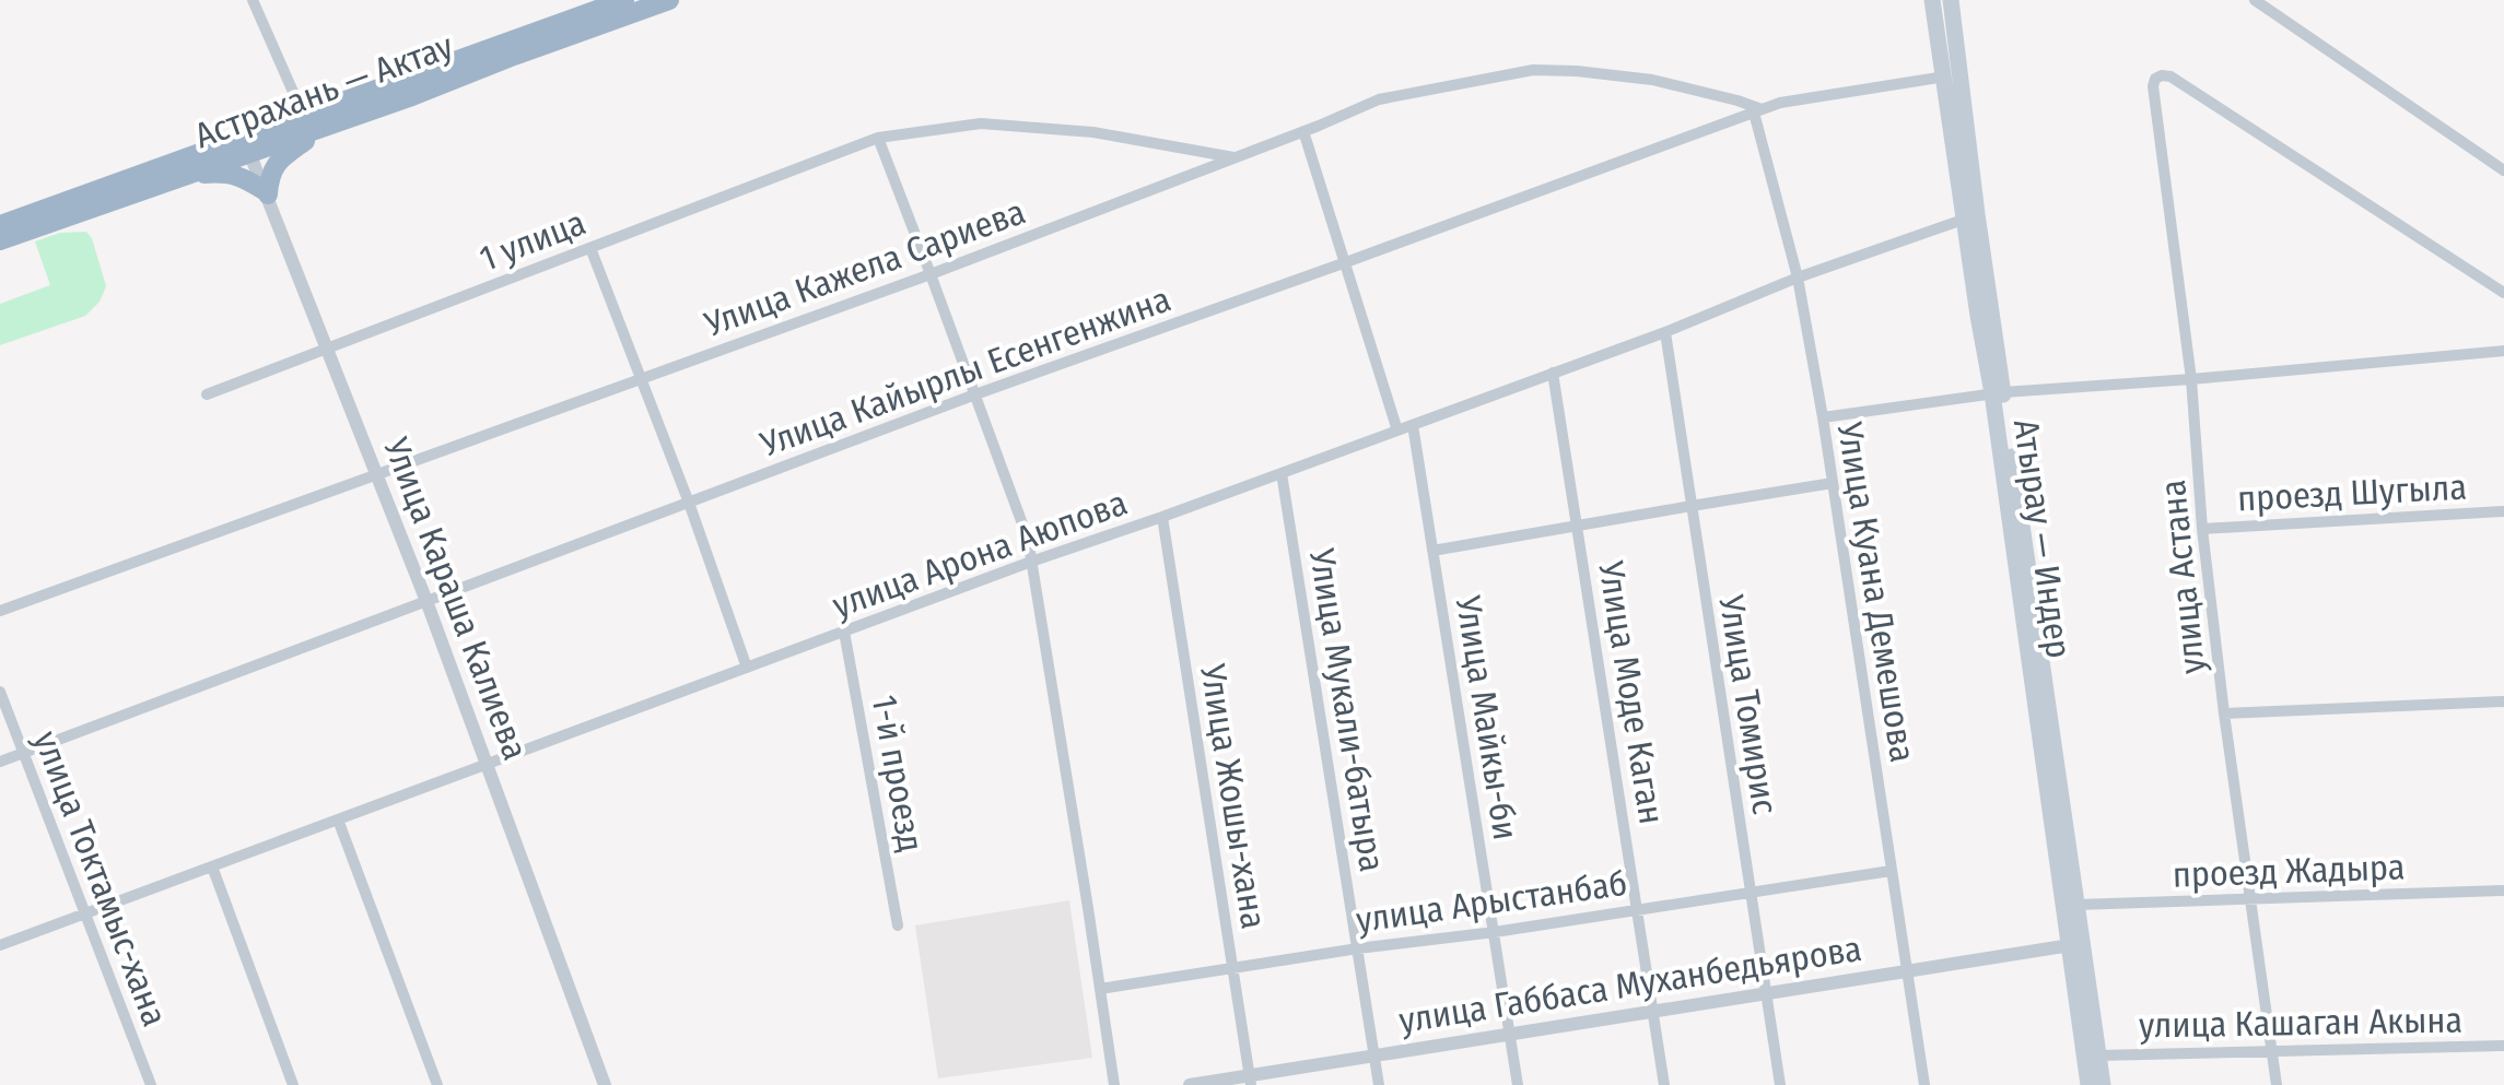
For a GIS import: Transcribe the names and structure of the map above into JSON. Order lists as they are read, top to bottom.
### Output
{
  "streets": {
    "highway": ["Астрахань — Актау"],
    "main road": ["Атырау — Индер"],
    "street": [
      "1 улица",
      "Улица Кажела Сариева",
      "Улица Кайырлы Есенгенжина",
      "проезд Шугыла",
      "улица Арона Аюпова",
      "улица Астана",
      "Улица Куана Демешова",
      "Улица Караша Калиева",
      "Улица Моде Каган",
      "Улица Томирис",
      "Улица Мукали-батыра",
      "Улица Майкы-би",
      "1-й проезд",
      "Улица Жошы-хана",
      "проезд Жадыра",
      "улица Токтамыс-хана",
      "улица Арыстанбаб",
      "улица Габбаса Муханбедьярова",
      "улица Кашаган Акына"
    ]
  },
  "crossings": [
    ["Астрахань — Актау", "Улица Караша Калиева"],
    ["1 улица", "Улица Кажела Сариева"],
    ["1 улица", "Улица Караша Калиева"],
    ["Улица Кажела Сариева", "Улица Кайырлы Есенгенжина"],
    ["Улица Кажела Сариева", "Улица Куана Демешова"],
    ["Улица Кажела Сариева", "Улица Караша Калиева"],
    ["Улица Кайырлы Есенгенжина", "Атырау — Индер"],
    ["Улица Кайырлы Есенгенжина", "Улица Куана Демешова"],
    ["Улица Кайырлы Есенгенжина", "Улица Караша Калиева"],
    ["Улица Кайырлы Есенгенжина", "улица Токтамыс-хана"],
    ["проезд Шугыла", "улица Астана"],
    ["Атырау — Индер", "улица Арона Аюпова"],
    ["Атырау — Индер", "проезд Жадыра"],
    ["Атырау — Индер", "улица Габбаса Муханбедьярова"],
    ["Атырау — Индер", "улица Кашаган Акына"],
    ["улица Арона Аюпова", "Улица Куана Демешова"],
    ["улица Арона Аюпова", "Улица Караша Калиева"],
    ["улица Арона Аюпова", "Улица Моде Каган"],
    ["улица Арона Аюпова", "Улица Томирис"],
    ["улица Арона Аюпова", "Улица Мукали-батыра"],
    ["улица Арона Аюпова", "Улица Майкы-би"],
    ["улица Арона Аюпова", "1-й проезд"],
    ["улица Арона Аюпова", "Улица Жошы-хана"],
    ["улица Арона Аюпова", "улица Токтамыс-хана"],
    ["улица Астана", "проезд Жадыра"],
    ["улица Астана", "улица Кашаган Акына"],
    ["Улица Куана Демешова", "улица Арыстанбаб"],
    ["Улица Куана Демешова", "улица Габбаса Муханбедьярова"],
    ["Улица Моде Каган", "улица Арыстанбаб"],
    ["Улица Моде Каган", "улица Габбаса Муханбедьярова"],
    ["Улица Томирис", "улица Арыстанбаб"],
    ["Улица Томирис", "улица Габбаса Муханбедьярова"],
    ["Улица Мукали-батыра", "улица Арыстанбаб"],
    ["Улица Мукали-батыра", "улица Габбаса Муханбедьярова"],
    ["Улица Майкы-би", "улица Арыстанбаб"],
    ["Улица Майкы-би", "улица Габбаса Муханбедьярова"],
    ["Улица Жошы-хана", "улица Арыстанбаб"],
    ["Улица Жошы-хана", "улица Габбаса Муханбедьярова"]
  ]
}
